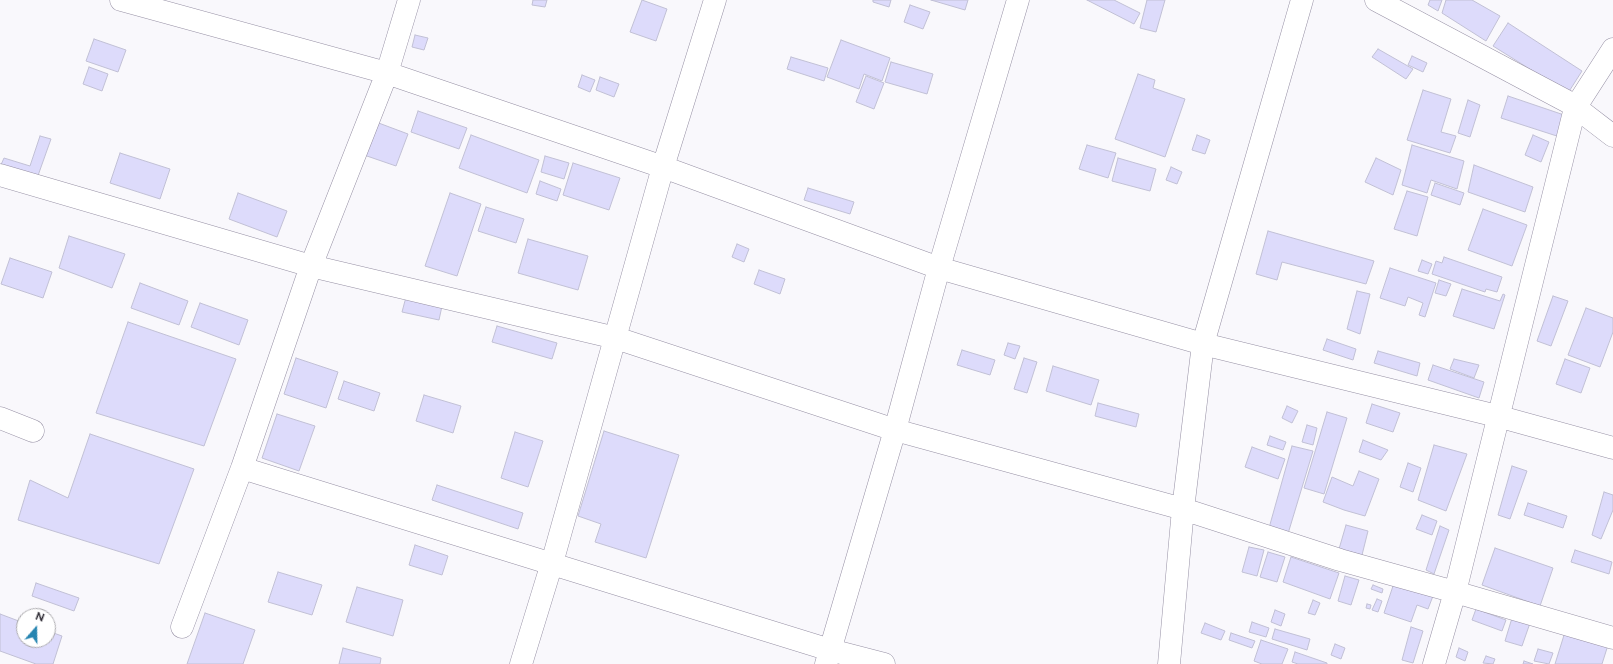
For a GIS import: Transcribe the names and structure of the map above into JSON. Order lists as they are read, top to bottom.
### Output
{
  "north": "top"
}
